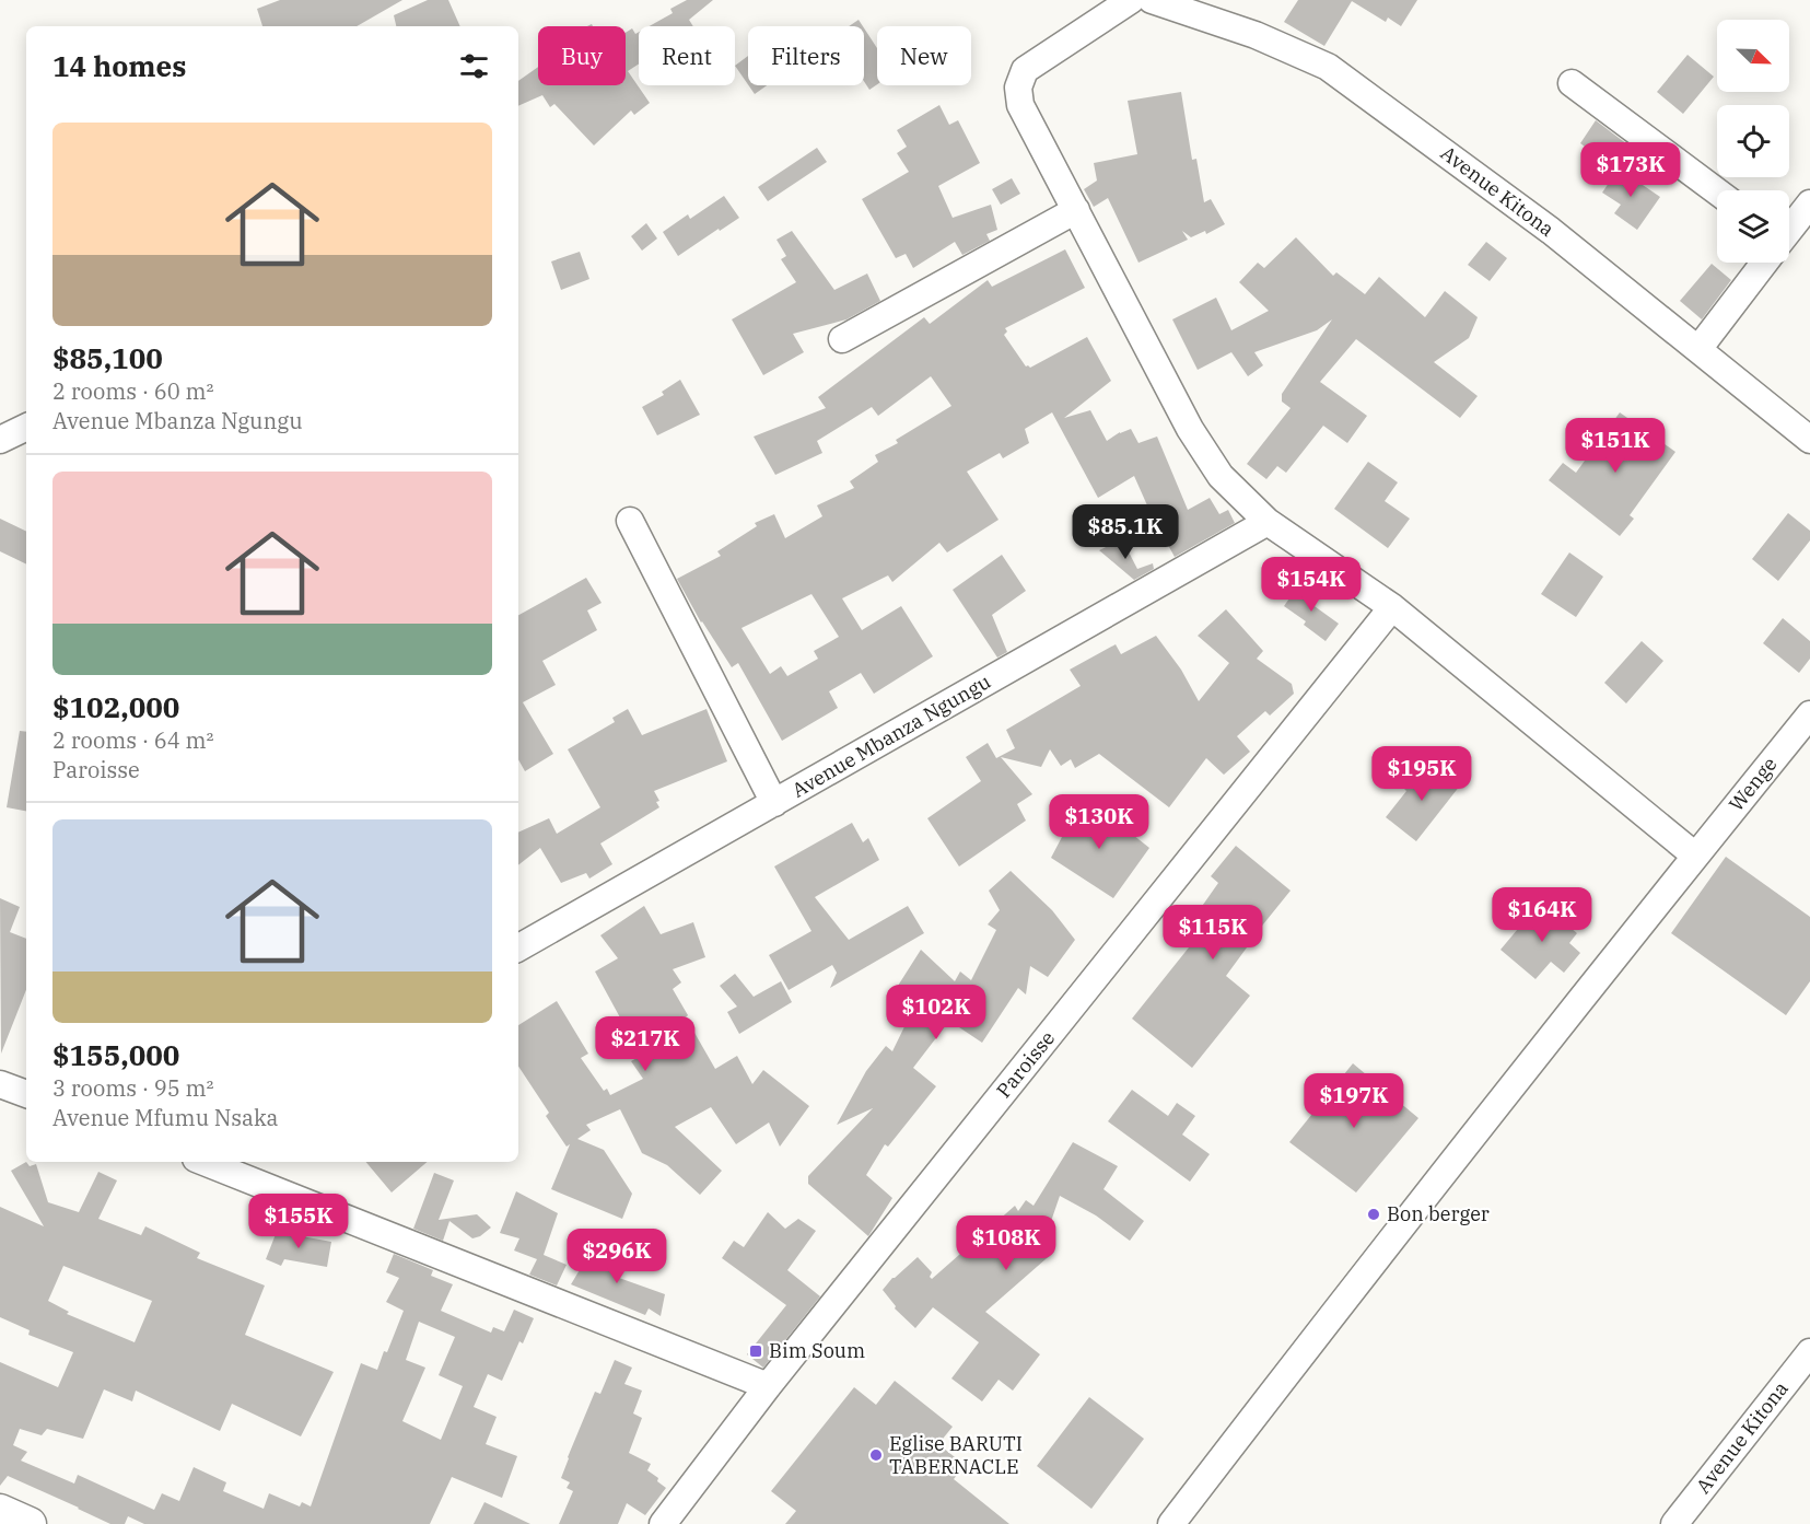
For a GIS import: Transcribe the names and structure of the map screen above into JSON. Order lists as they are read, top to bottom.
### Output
{
  "streets": {
    "street": [
      "Avenue Kitona",
      "Avenue Mbanza Ngungu",
      "Wenge",
      "Paroisse"
    ]
  },
  "places": {
    "other": ["Bon berger", "Eglise BARUTI TABERNACLE"],
    "transit": ["Bim Soum"]
  },
  "north": "bottom right",
  "page": {
    "chip": [
      "Buy",
      "Rent",
      "Filters",
      "New"
    ],
    "heading": "14 homes",
    "list": [
      {
        "name": "$85,100",
        "note": "2 rooms · 60 m² · Avenue Mbanza Ngungu"
      },
      {
        "name": "$102,000",
        "note": "2 rooms · 64 m² · Paroisse"
      },
      {
        "name": "$155,000",
        "note": "3 rooms · 95 m² · Avenue Mfumu Nsaka"
      }
    ],
    "price": [
      "$173K",
      "$151K",
      "$85.1K",
      "$154K",
      "$195K",
      "$130K",
      "$164K",
      "$115K",
      "$102K",
      "$217K",
      "$197K",
      "$155K",
      "$108K",
      "$296K"
    ]
  }
}
